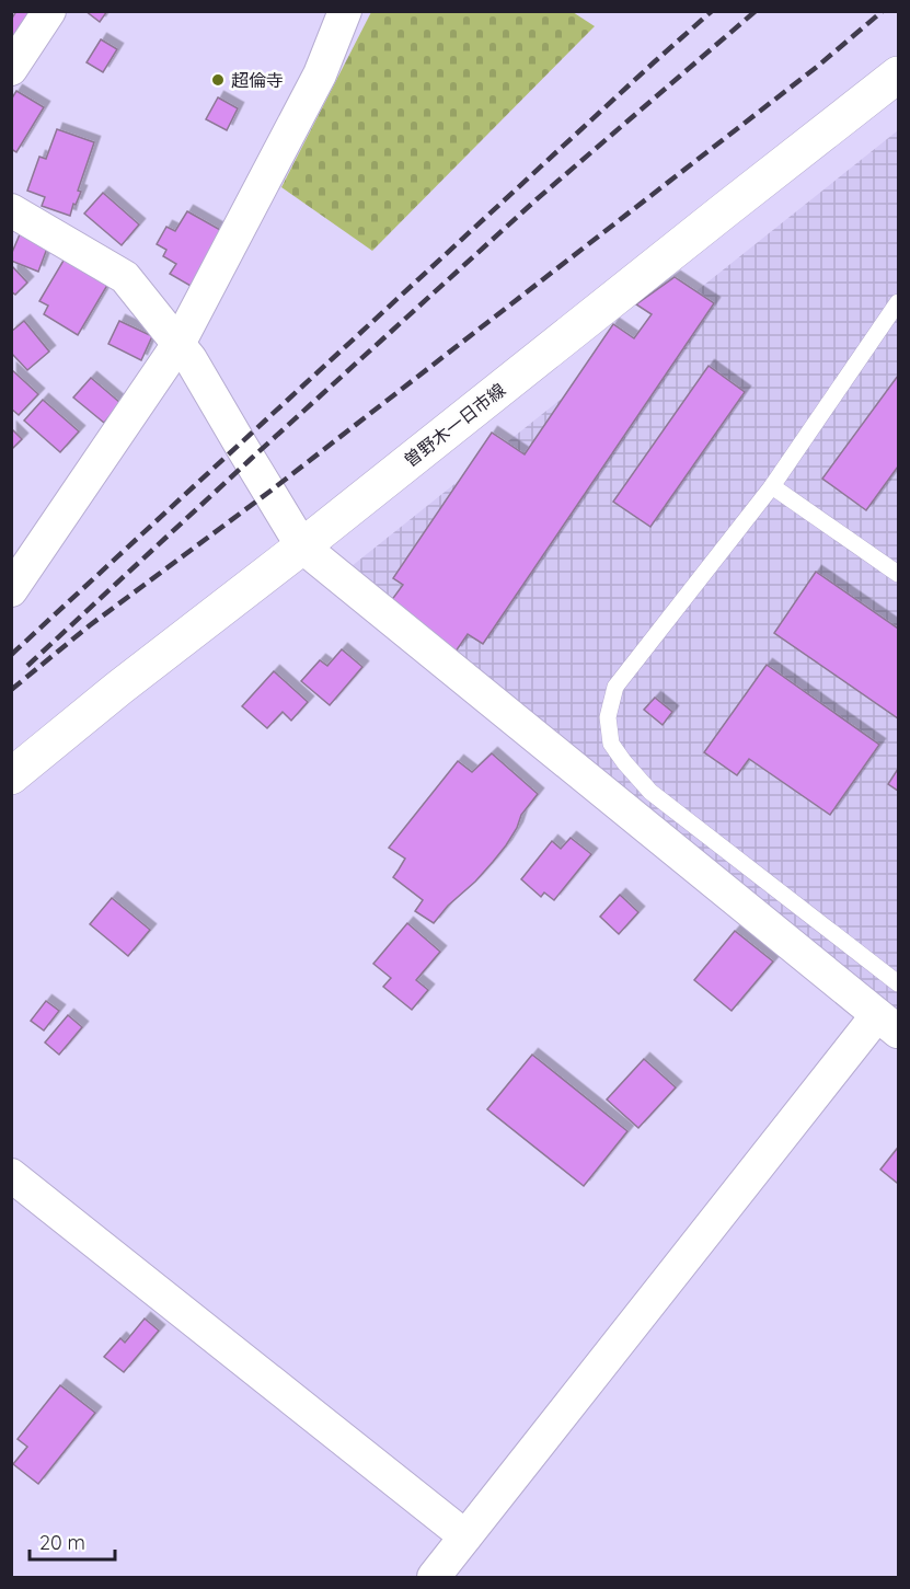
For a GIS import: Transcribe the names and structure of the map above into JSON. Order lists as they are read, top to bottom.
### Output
{
  "streets": {
    "main road": ["曽野木一日市線"]
  },
  "places": ["超倫寺"],
  "scale_bar": "20 m"
}
